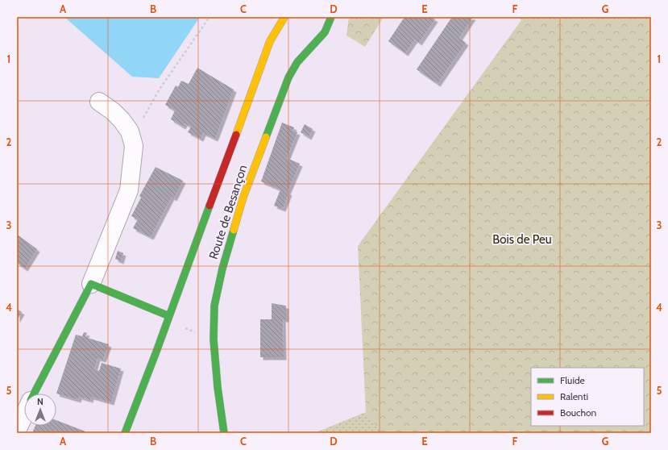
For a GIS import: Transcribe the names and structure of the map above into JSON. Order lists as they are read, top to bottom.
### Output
{
  "streets": {
    "street": ["Route de Besançon"]
  },
  "parks": ["Bois de Peu"],
  "legend": ["Fluide", "Ralenti", "Bouchon"],
  "north": "top",
  "grid": {
    "columns": [
      "A",
      "B",
      "C",
      "D",
      "E",
      "F",
      "G"
    ],
    "rows": [
      "1",
      "2",
      "3",
      "4",
      "5"
    ]
  }
}
